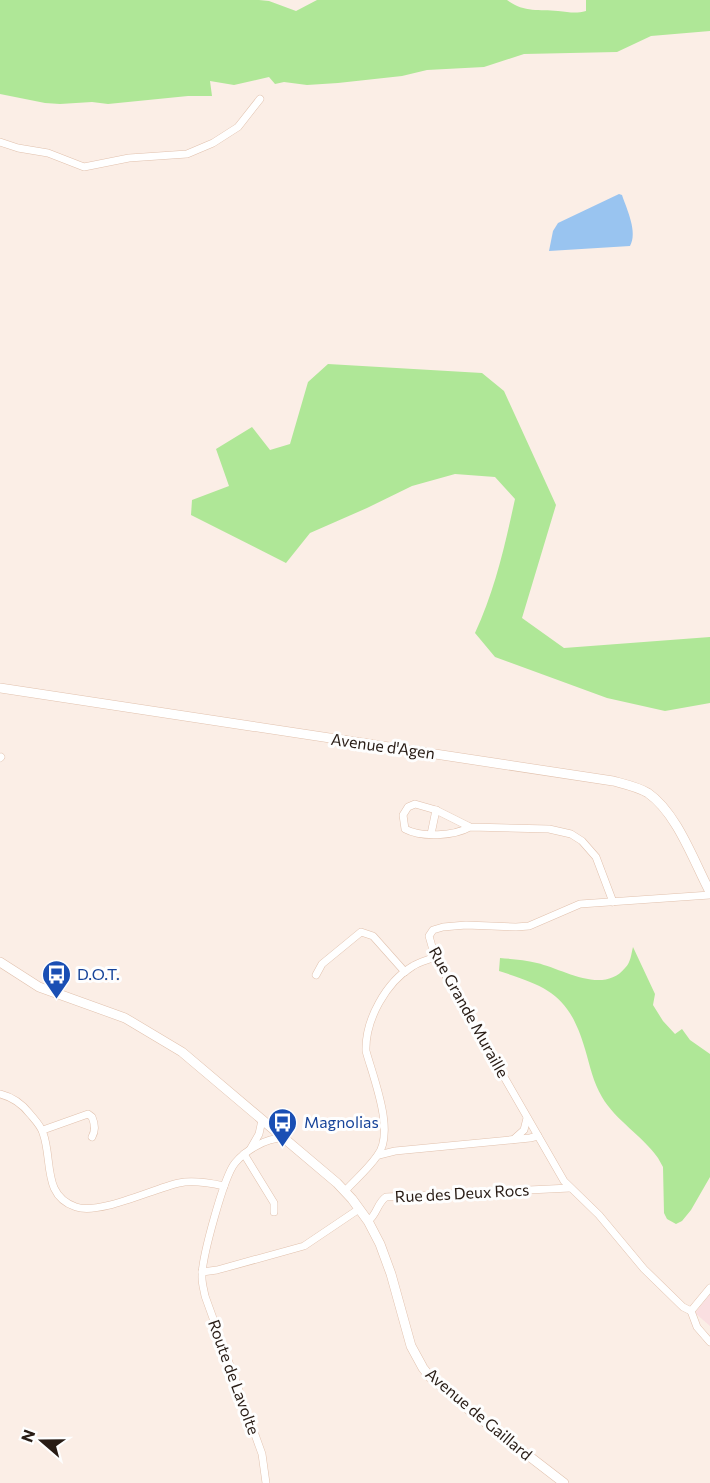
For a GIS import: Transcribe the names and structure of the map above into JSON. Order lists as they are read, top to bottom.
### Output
{
  "streets": {
    "street": [
      "Avenue d'Agen",
      "Rue Grande Muraille",
      "Rue des Deux Rocs",
      "Route de Lavolte",
      "Avenue de Gaillard"
    ]
  },
  "crossings": [
    ["Avenue d'Agen", "Rue Grande Muraille"],
    ["Rue Grande Muraille", "Rue des Deux Rocs"],
    ["Rue des Deux Rocs", "Avenue de Gaillard"]
  ],
  "places": {
    "bus stop": ["D.O.T.", "Magnolias"]
  },
  "north": "left"
}
